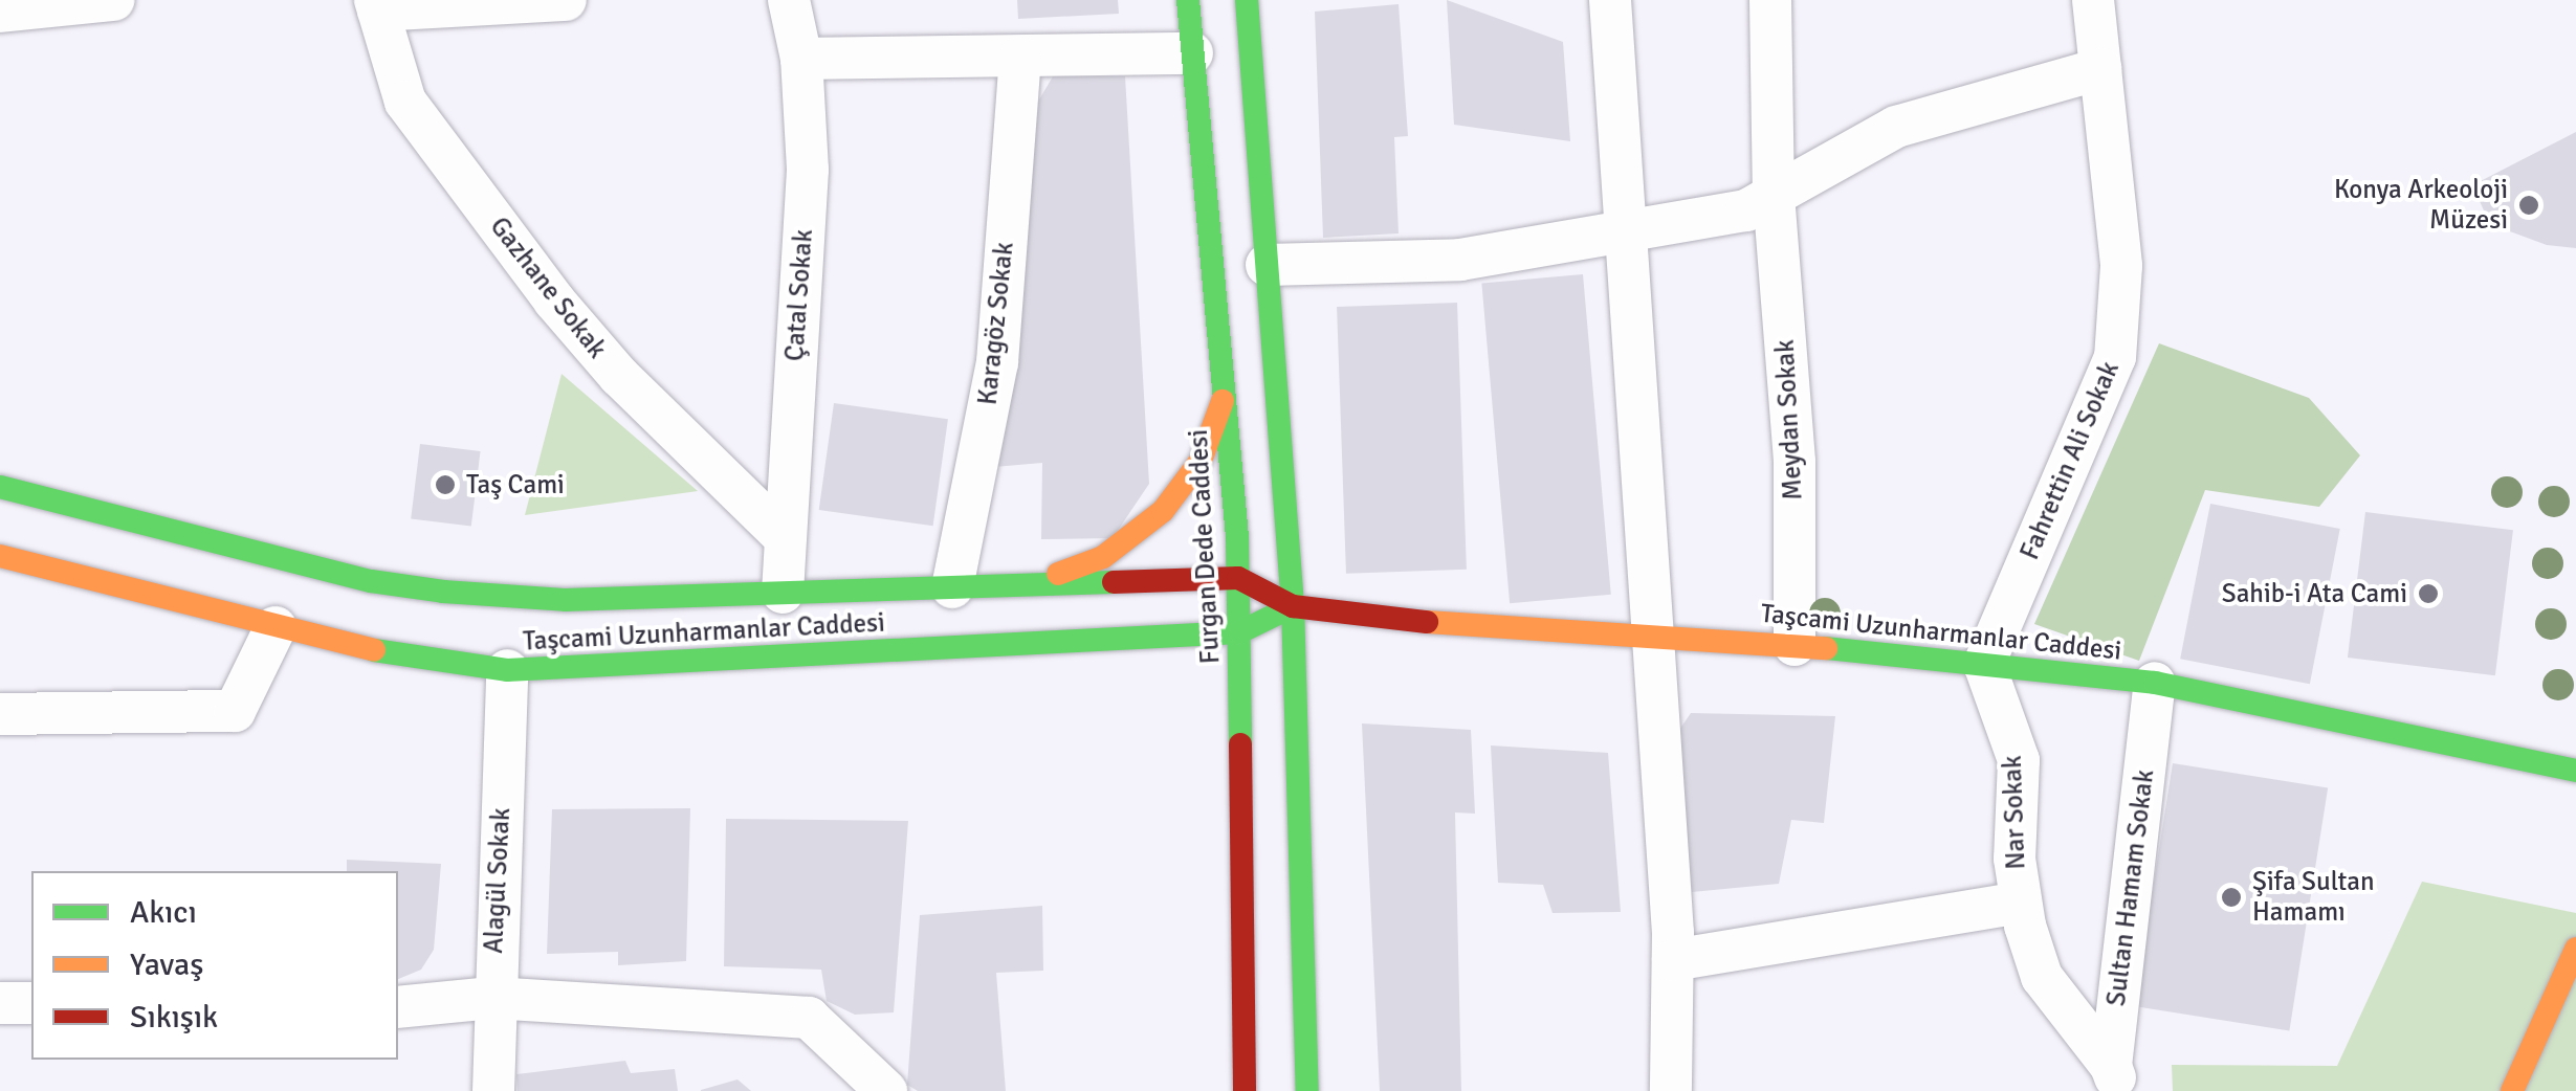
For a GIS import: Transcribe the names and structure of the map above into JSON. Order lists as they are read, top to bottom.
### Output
{
  "streets": {
    "main road": ["Furgan Dede Caddesi", "Taşcami Uzunharmanlar Caddesi"],
    "street": [
      "Gazhane Sokak",
      "Çatal Sokak",
      "Karagöz Sokak",
      "Meydan Sokak",
      "Fahrettin Ali Sokak",
      "Nar Sokak",
      "Alagül Sokak",
      "Sultan Hamam Sokak"
    ]
  },
  "crossings": [
    ["Gazhane Sokak", "Çatal Sokak"],
    ["Çatal Sokak", "Taşcami Uzunharmanlar Caddesi"],
    ["Karagöz Sokak", "Taşcami Uzunharmanlar Caddesi"],
    ["Meydan Sokak", "Taşcami Uzunharmanlar Caddesi"],
    ["Fahrettin Ali Sokak", "Taşcami Uzunharmanlar Caddesi"],
    ["Fahrettin Ali Sokak", "Nar Sokak"],
    ["Furgan Dede Caddesi", "Taşcami Uzunharmanlar Caddesi"],
    ["Taşcami Uzunharmanlar Caddesi", "Nar Sokak"],
    ["Taşcami Uzunharmanlar Caddesi", "Alagül Sokak"],
    ["Taşcami Uzunharmanlar Caddesi", "Sultan Hamam Sokak"],
    ["Nar Sokak", "Sultan Hamam Sokak"]
  ],
  "places": [
    "Konya Arkeoloji Müzesi",
    "Taş Cami",
    "Sahib-i Ata Cami",
    "Şifa Sultan Hamamı"
  ],
  "legend": ["Akıcı", "Yavaş", "Sıkışık"]
}
